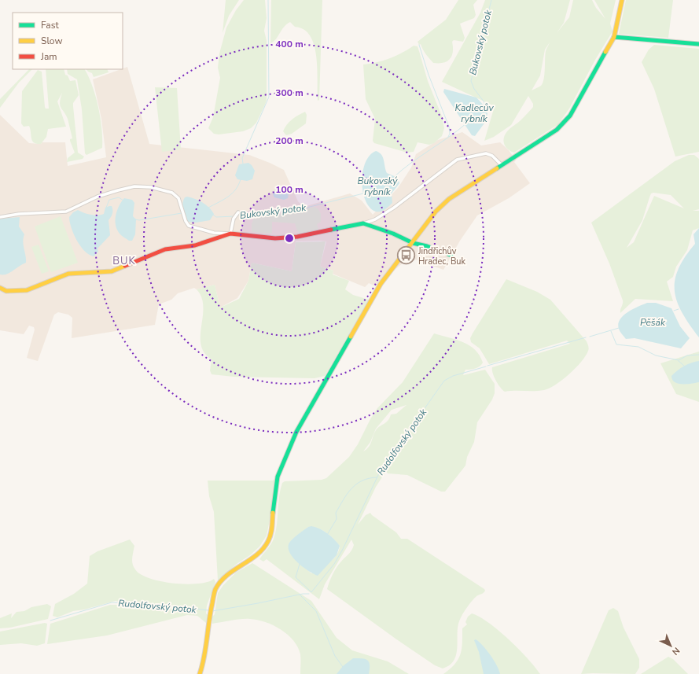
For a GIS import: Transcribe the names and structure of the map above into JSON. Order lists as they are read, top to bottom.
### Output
{
  "districts": ["BUK"],
  "water": [
    "Bukovský potok",
    "Kadlecův rybník",
    "Bukovský rybník",
    "Pěšák",
    "Rudolfovský potok"
  ],
  "places": {
    "bus stop": ["Jindřichův Hradec, Buk"]
  },
  "legend": ["Fast", "Slow", "Jam"],
  "north": "bottom right",
  "rings": [
    "400 m",
    "300 m",
    "200 m",
    "100 m"
  ]
}
